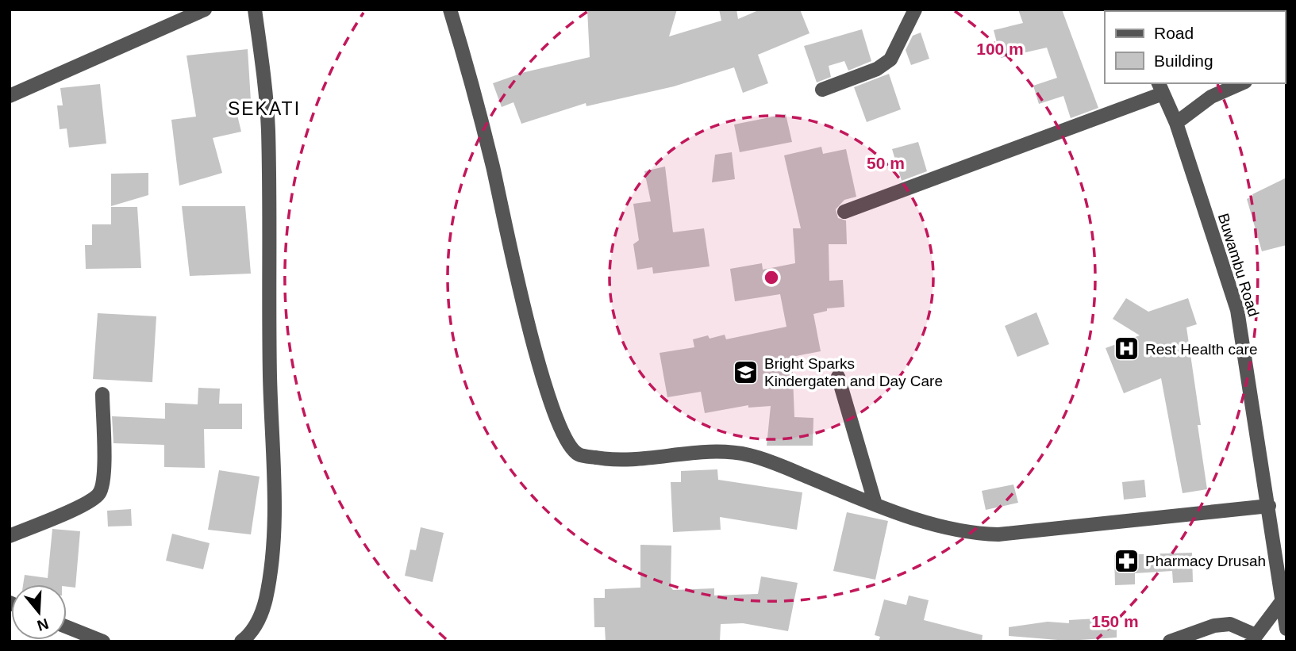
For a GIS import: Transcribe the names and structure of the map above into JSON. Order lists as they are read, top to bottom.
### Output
{
  "streets": {
    "street": ["Buwambu Road"]
  },
  "districts": ["SEKATI"],
  "places": {
    "hospital": ["Rest Health care"],
    "school or university": ["Bright Sparks Kindergaten and Day Care"],
    "pharmacy": ["Pharmacy Drusah"]
  },
  "legend": ["Road", "Building"],
  "north": "bottom",
  "rings": ["100 m", "50 m", "150 m"]
}
